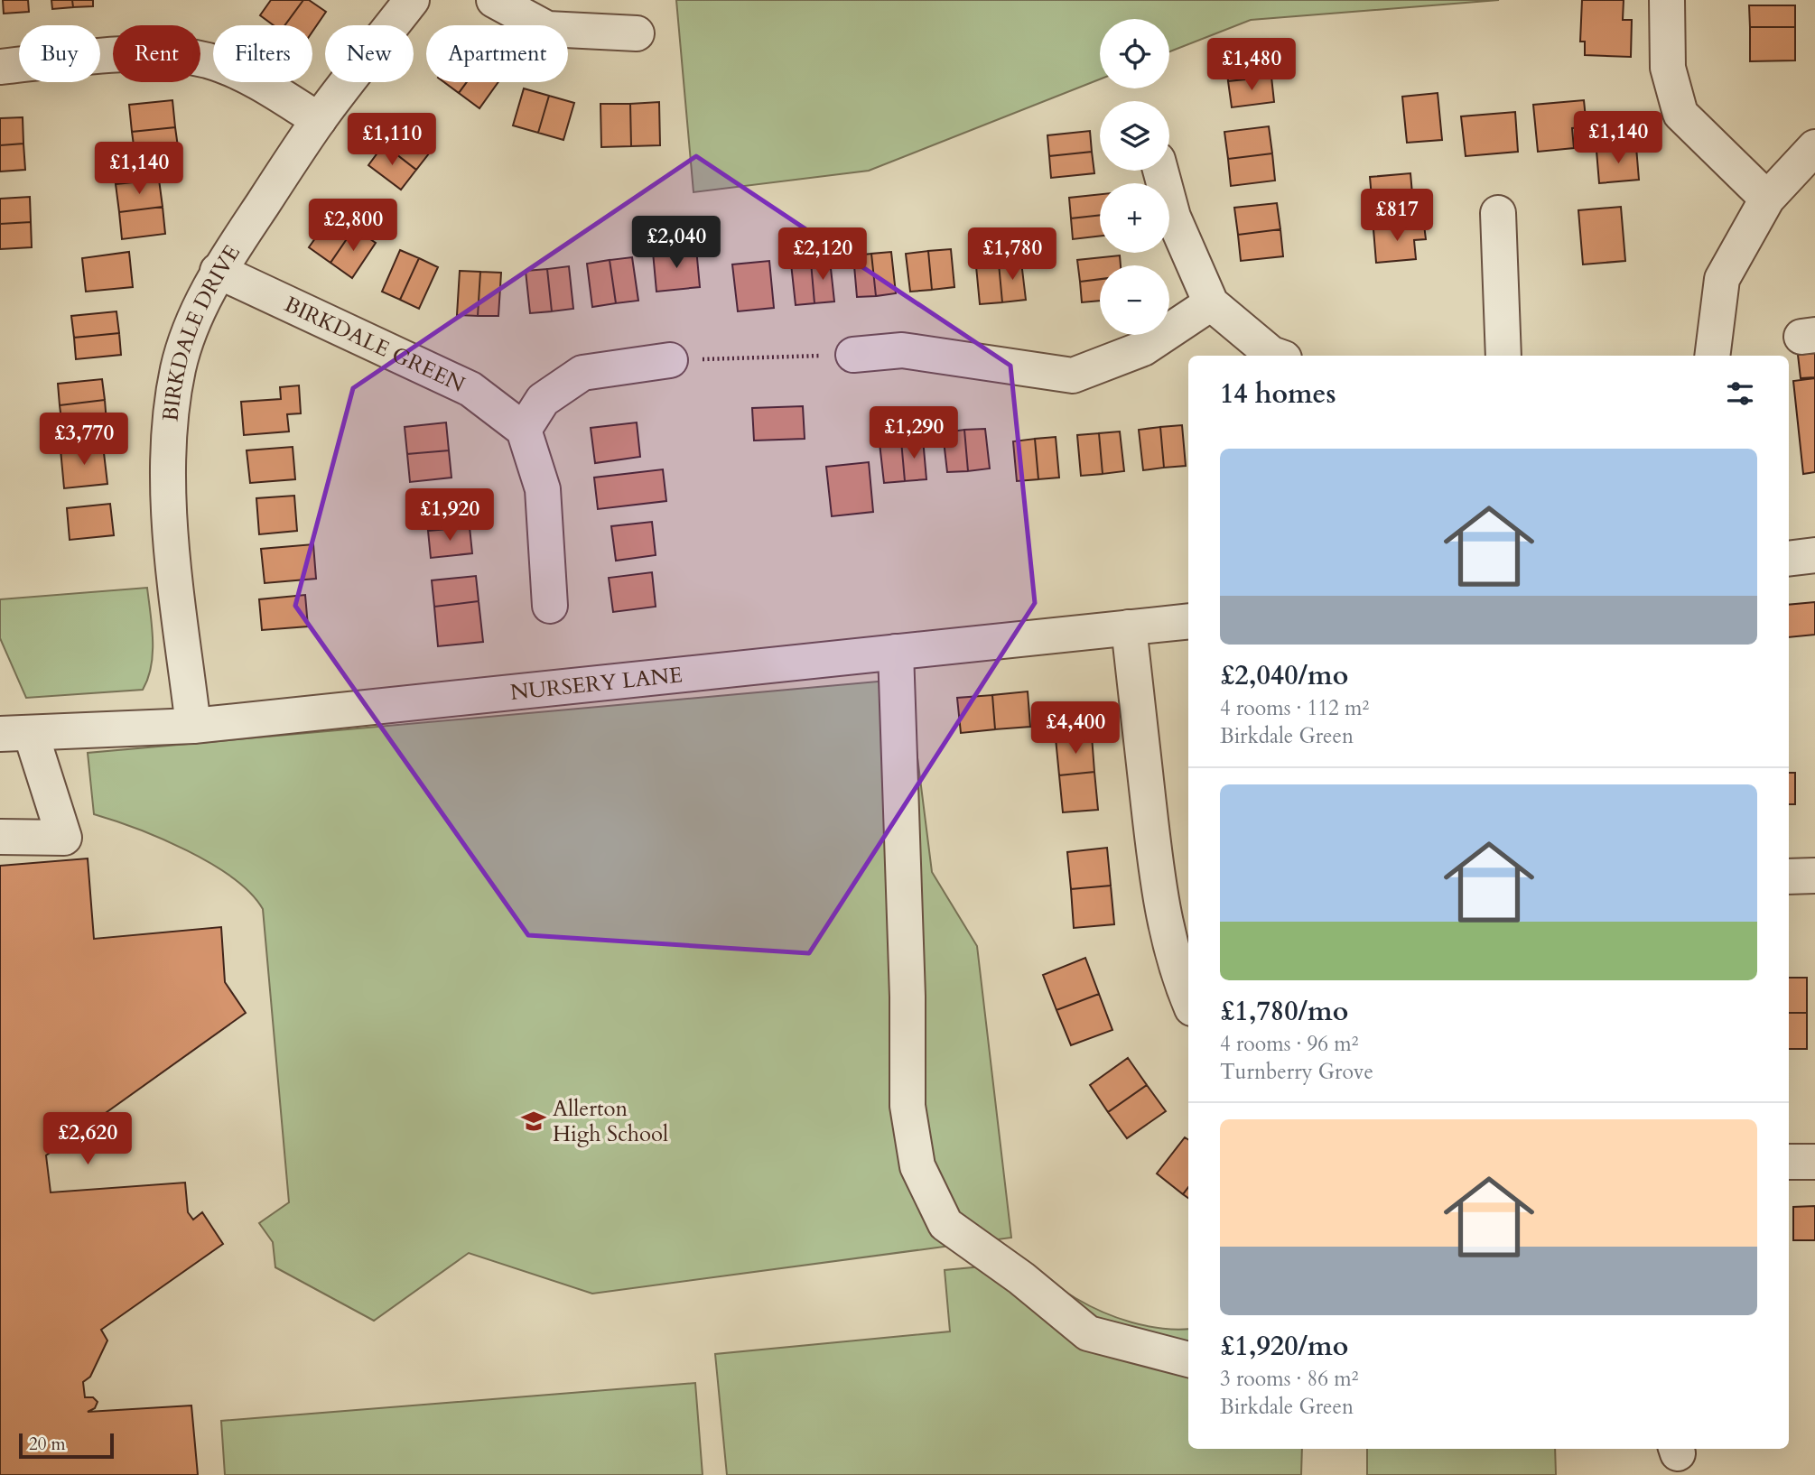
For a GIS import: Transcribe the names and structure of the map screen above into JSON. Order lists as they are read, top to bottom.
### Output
{
  "streets": {
    "street": ["BIRKDALE DRIVE", "BIRKDALE GREEN", "NURSERY LANE"]
  },
  "crossings": [
    ["BIRKDALE DRIVE", "BIRKDALE GREEN"],
    ["BIRKDALE DRIVE", "NURSERY LANE"]
  ],
  "places": {
    "school or university": ["Allerton High School"]
  },
  "scale_bar": "20 m",
  "page": {
    "map_buttons": ["+", "−"],
    "chip": [
      "Buy",
      "Rent",
      "Filters",
      "New",
      "Apartment"
    ],
    "price": [
      "£1,480",
      "£1,140",
      "£1,110",
      "£1,140",
      "£817",
      "£2,800",
      "£2,040",
      "£2,120",
      "£1,780",
      "£1,290",
      "£3,770",
      "£1,920",
      "£4,400",
      "£2,620"
    ],
    "heading": "14 homes",
    "list": [
      {
        "name": "£2,040/mo",
        "note": "4 rooms · 112 m² · Birkdale Green"
      },
      {
        "name": "£1,780/mo",
        "note": "4 rooms · 96 m² · Turnberry Grove"
      },
      {
        "name": "£1,920/mo",
        "note": "3 rooms · 86 m² · Birkdale Green"
      }
    ],
    "scale": "20 m"
  }
}
